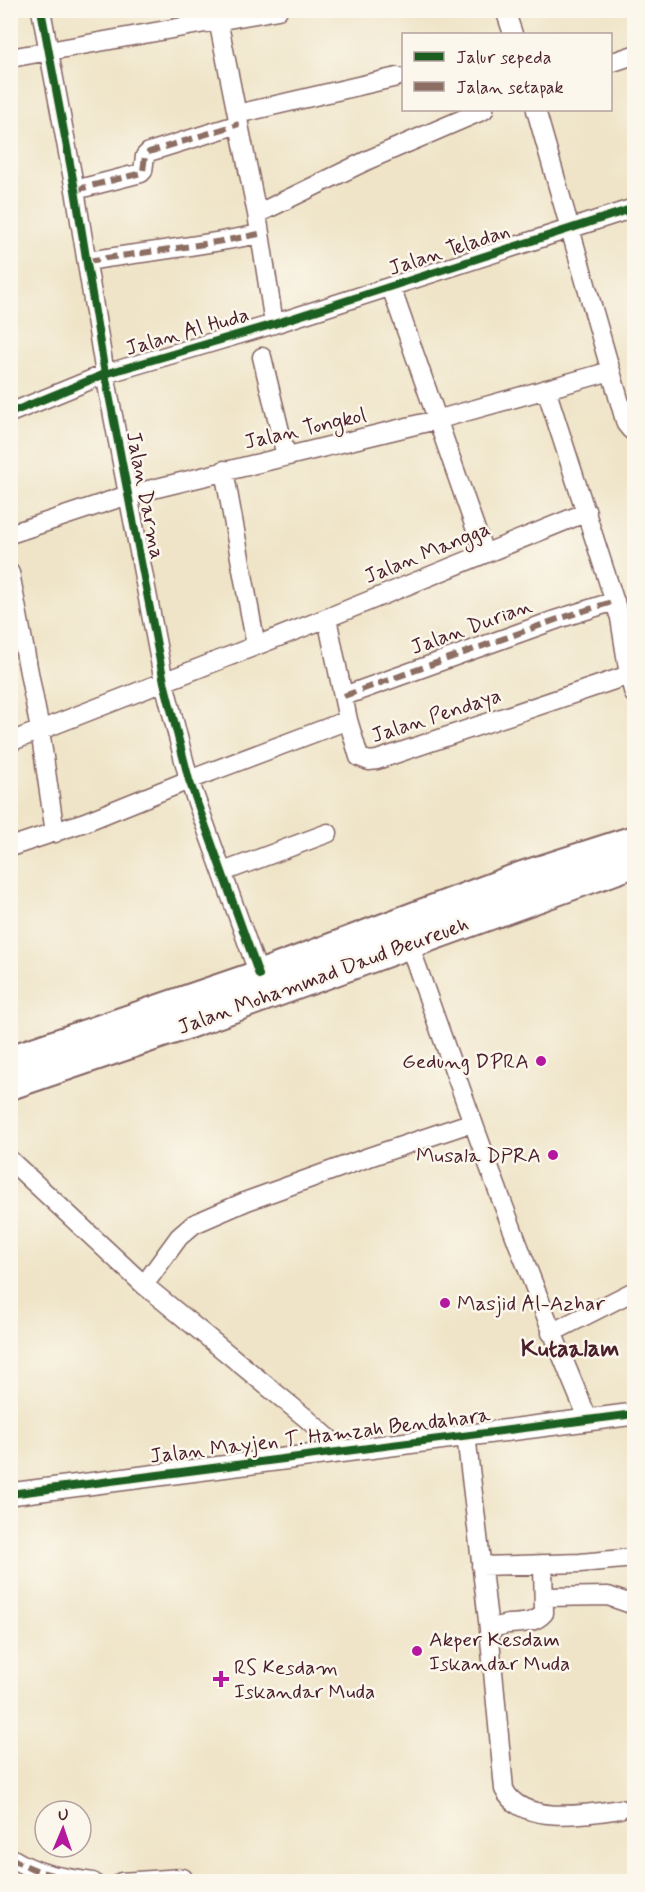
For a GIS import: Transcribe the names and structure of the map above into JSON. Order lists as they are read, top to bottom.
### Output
{
  "streets": {
    "highway": ["Jalan Mohammad Daud Beureueh"],
    "street": [
      "Jalan Teladan",
      "Jalan Al Huda",
      "Jalan Tongkol",
      "Jalan Darma",
      "Jalan Mangga",
      "Jalan Durian",
      "Jalan Pendaya",
      "Jalan Mayjen T. Hamzah Bendahara"
    ]
  },
  "crossings": [
    ["Jalan Teladan", "Jalan Al Huda"],
    ["Jalan Al Huda", "Jalan Darma"],
    ["Jalan Tongkol", "Jalan Darma"],
    ["Jalan Darma", "Jalan Mangga"],
    ["Jalan Darma", "Jalan Mohammad Daud Beureueh"],
    ["Jalan Mangga", "Jalan Pendaya"],
    ["Jalan Durian", "Jalan Pendaya"]
  ],
  "districts": ["Kutaalam"],
  "places": {
    "other": [
      "Gedung DPRA",
      "Musala DPRA",
      "Masjid Al-Azhar",
      "Akper Kesdam Iskandar Muda"
    ],
    "health": ["RS Kesdam Iskandar Muda"]
  },
  "legend": ["Jalur sepeda", "Jalan setapak"],
  "north": "top"
}
